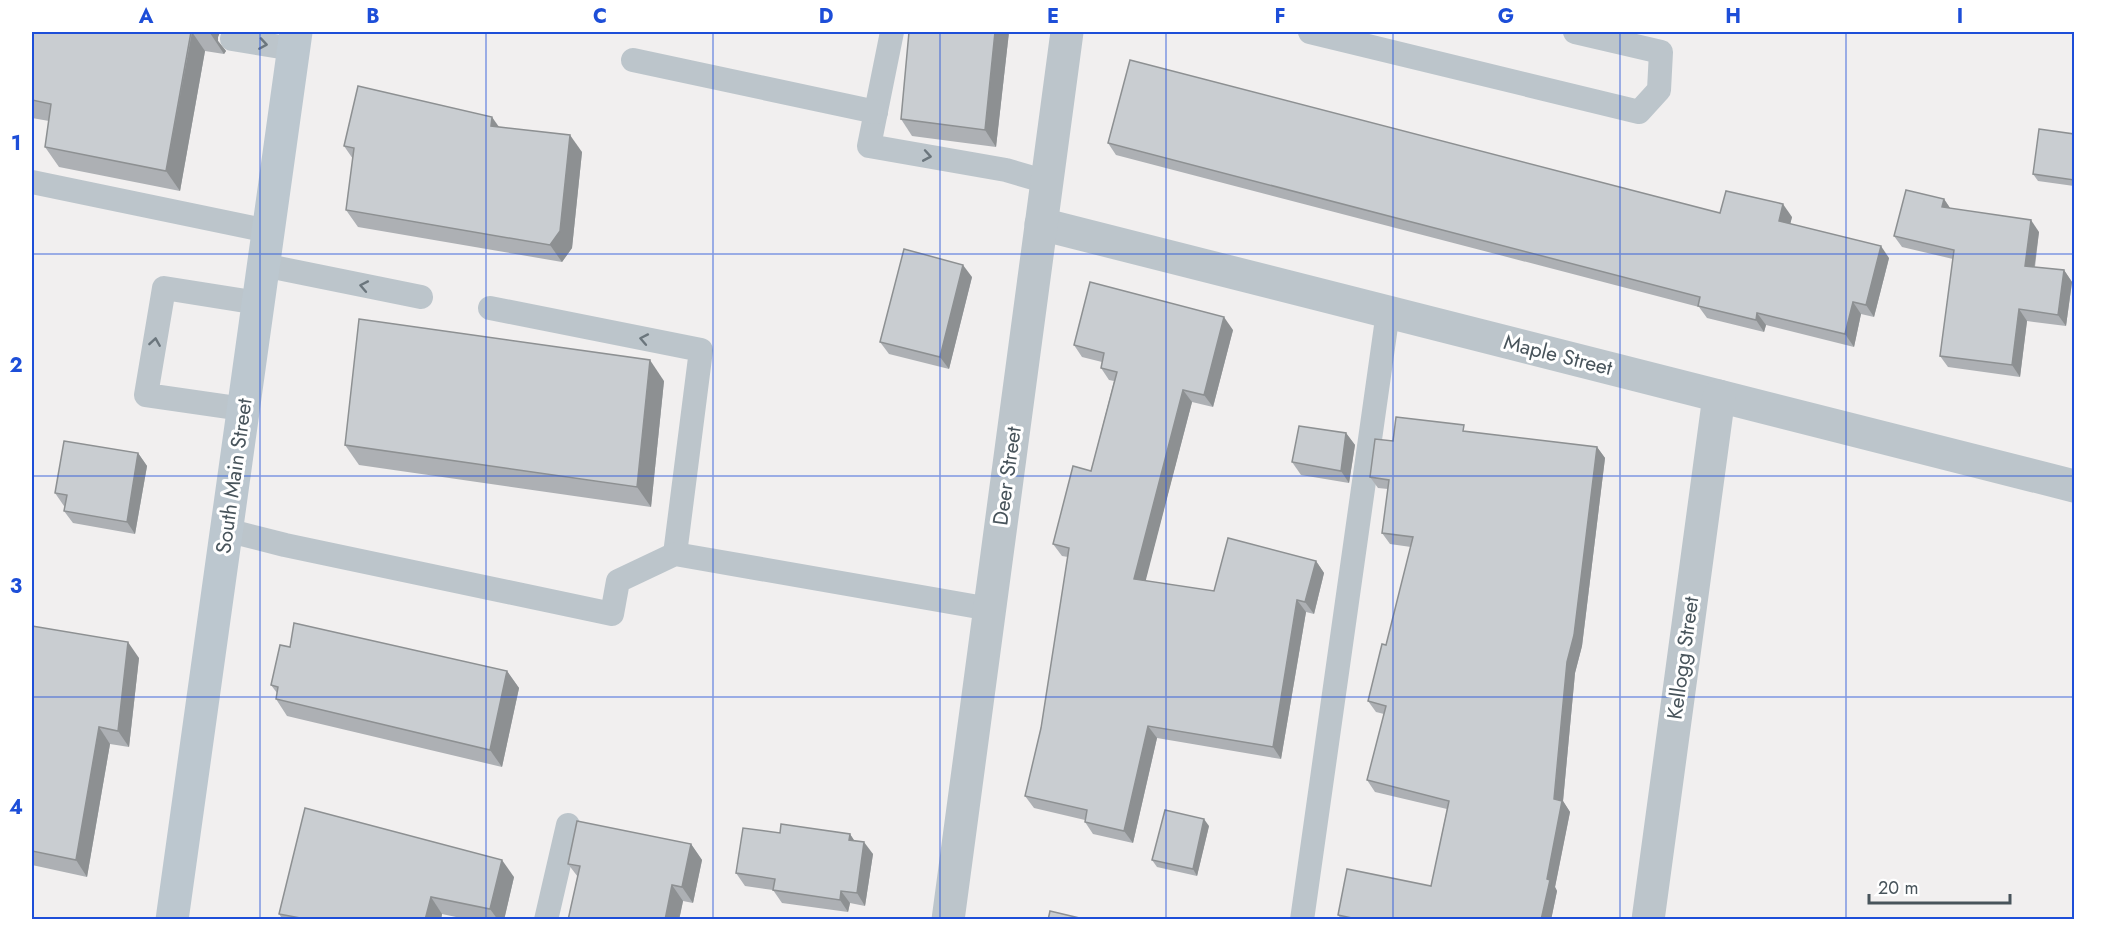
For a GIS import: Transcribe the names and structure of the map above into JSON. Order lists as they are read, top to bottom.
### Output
{
  "streets": {
    "main road": ["South Main Street"],
    "street": ["Maple Street", "Deer Street", "Kellogg Street"]
  },
  "crossings": [
    ["Maple Street", "Deer Street"],
    ["Maple Street", "Kellogg Street"]
  ],
  "scale_bar": "20 m",
  "grid": {
    "columns": [
      "A",
      "B",
      "C",
      "D",
      "E",
      "F",
      "G",
      "H",
      "I"
    ],
    "rows": [
      "1",
      "2",
      "3",
      "4"
    ]
  }
}
